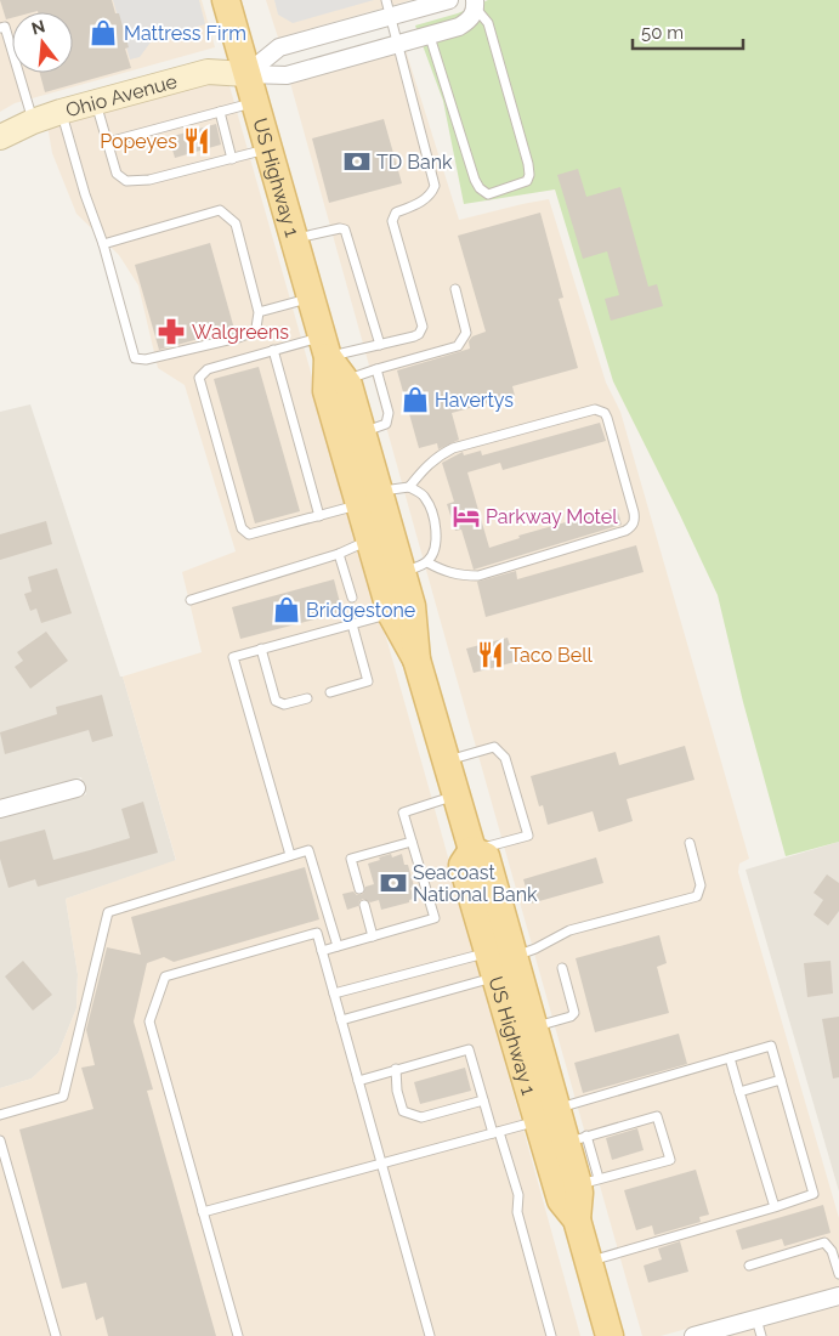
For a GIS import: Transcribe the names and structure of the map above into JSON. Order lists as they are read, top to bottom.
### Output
{
  "streets": {
    "main road": ["US Highway 1"],
    "street": ["Ohio Avenue"]
  },
  "crossings": [
    ["Ohio Avenue", "US Highway 1"]
  ],
  "places": {
    "shop": ["Mattress Firm", "Havertys", "Bridgestone"],
    "restaurant": ["Popeyes", "Taco Bell"],
    "bank": ["TD Bank", "Seacoast National Bank"],
    "pharmacy": ["Walgreens"],
    "hotel": ["Parkway Motel"]
  },
  "scale_bar": "50 m",
  "north": "top"
}
